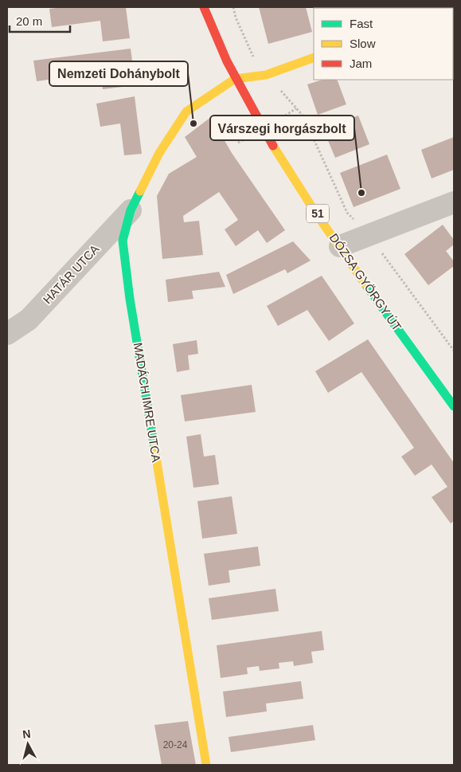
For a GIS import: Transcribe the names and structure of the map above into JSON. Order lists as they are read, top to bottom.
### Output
{
  "streets": {
    "street": [
      "51",
      "HATÁR UTCA",
      "DÓZSA GYÖRGY ÚT",
      "MADÁCH IMRE UTCA"
    ]
  },
  "crossings": [
    ["HATÁR UTCA", "MADÁCH IMRE UTCA"],
    ["DÓZSA GYÖRGY ÚT", "MADÁCH IMRE UTCA"]
  ],
  "places": ["Nemzeti Dohánybolt", "Várszegi horgászbolt"],
  "house_numbers": ["20-24"],
  "legend": ["Fast", "Slow", "Jam"],
  "scale_bar": "20 m",
  "north": "top"
}
